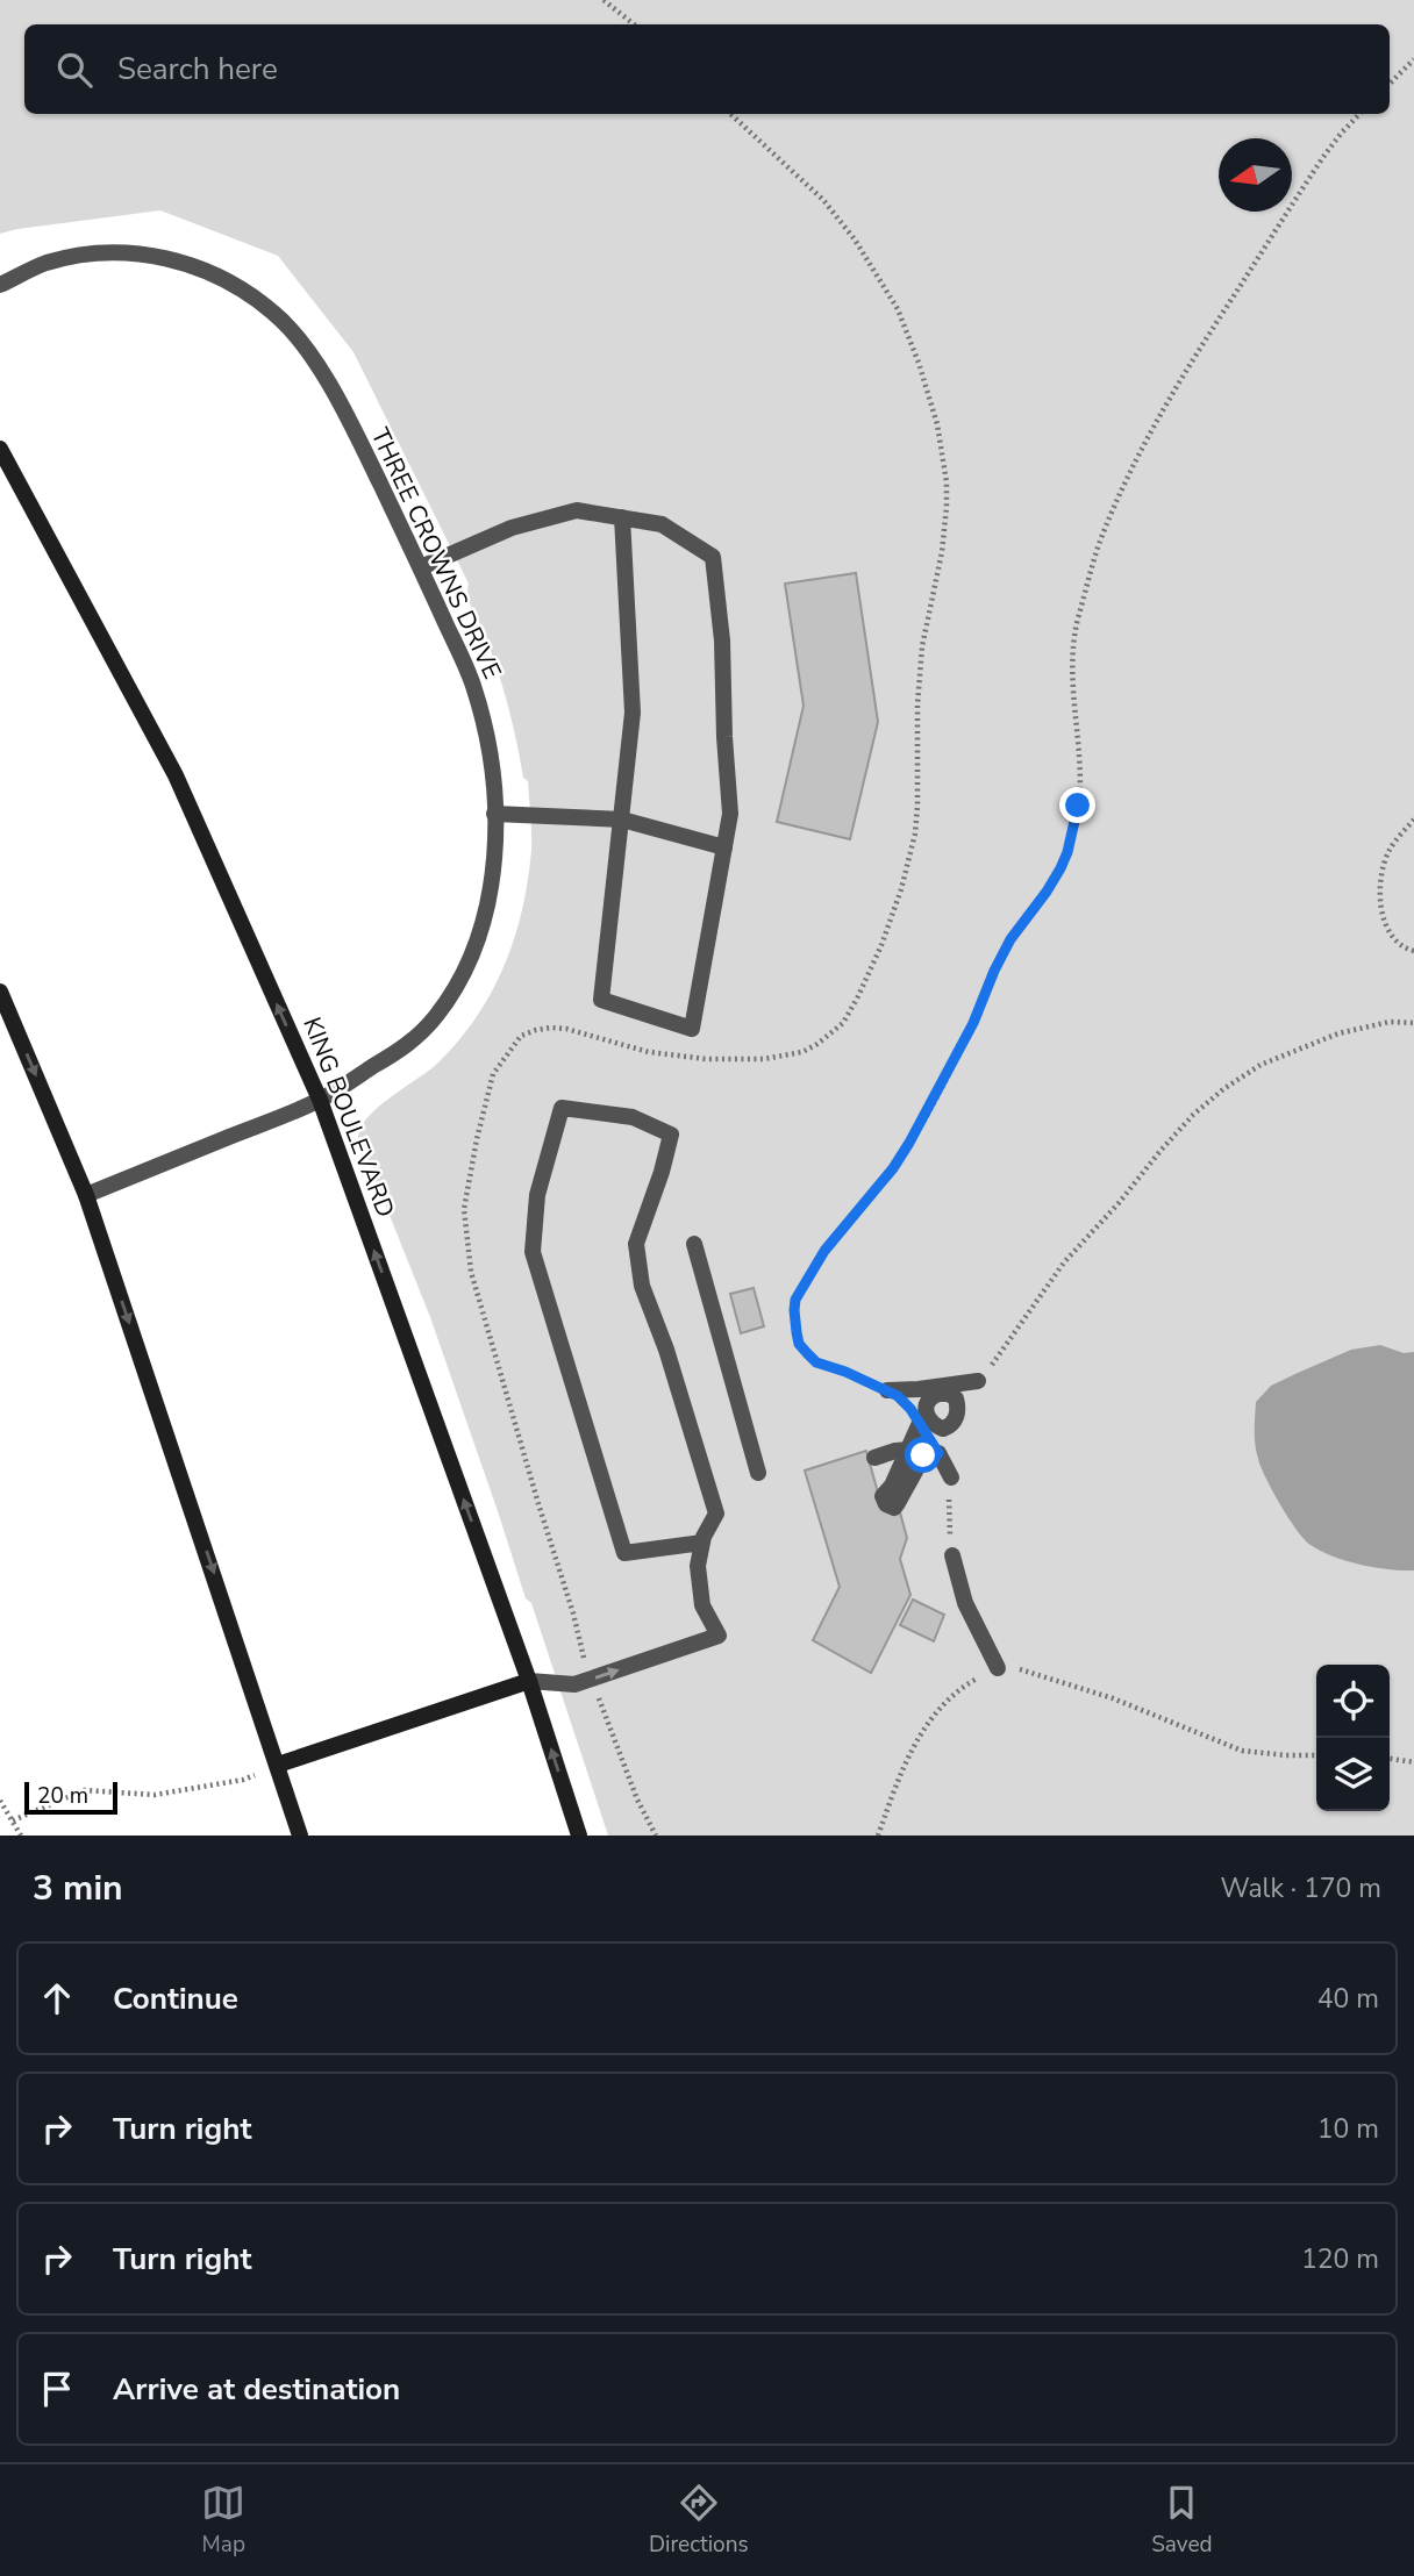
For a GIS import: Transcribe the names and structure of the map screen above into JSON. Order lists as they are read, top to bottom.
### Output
{
  "streets": {
    "street": ["KING BOULEVARD"],
    "lane": ["THREE CROWNS DRIVE"]
  },
  "crossings": [
    ["THREE CROWNS DRIVE", "KING BOULEVARD"]
  ],
  "one_way": ["KING BOULEVARD"],
  "scale_bar": "20 m",
  "north": "left",
  "page": {
    "search": "Search here",
    "scale": "20 m",
    "heading": ["3 min", "Walk · 170 m"],
    "list": [
      ["Continue", "40 m"],
      ["Turn right", "10 m"],
      ["Turn right", "120 m"],
      "Arrive at destination"
    ],
    "nav": ["Map", "Directions", "Saved"]
  }
}
